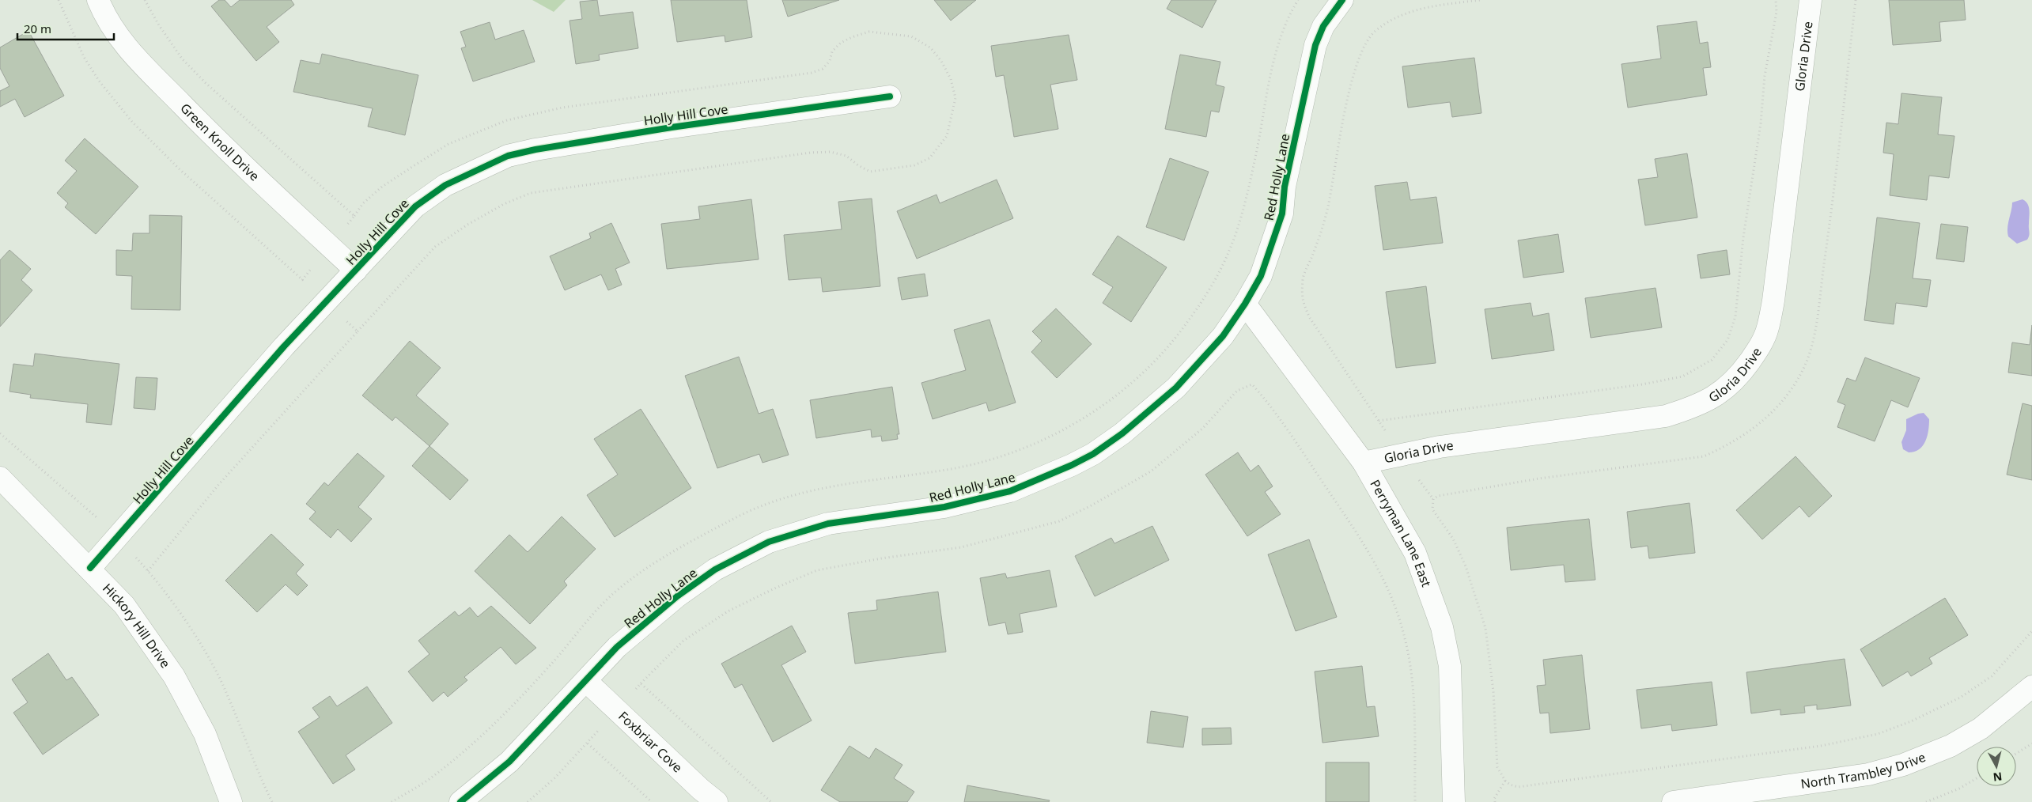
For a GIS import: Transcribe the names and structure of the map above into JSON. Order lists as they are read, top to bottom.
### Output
{
  "streets": {
    "street": [
      "Gloria Drive",
      "Holly Hill Cove",
      "Green Knoll Drive",
      "Red Holly Lane",
      "Perryman Lane East",
      "Hickory Hill Drive",
      "Foxbriar Cove",
      "North Trambley Drive"
    ]
  },
  "crossings": [
    ["Gloria Drive", "Perryman Lane East"],
    ["Holly Hill Cove", "Green Knoll Drive"],
    ["Holly Hill Cove", "Hickory Hill Drive"],
    ["Red Holly Lane", "Perryman Lane East"],
    ["Red Holly Lane", "Foxbriar Cove"]
  ],
  "scale_bar": "20 m",
  "north": "bottom"
}
